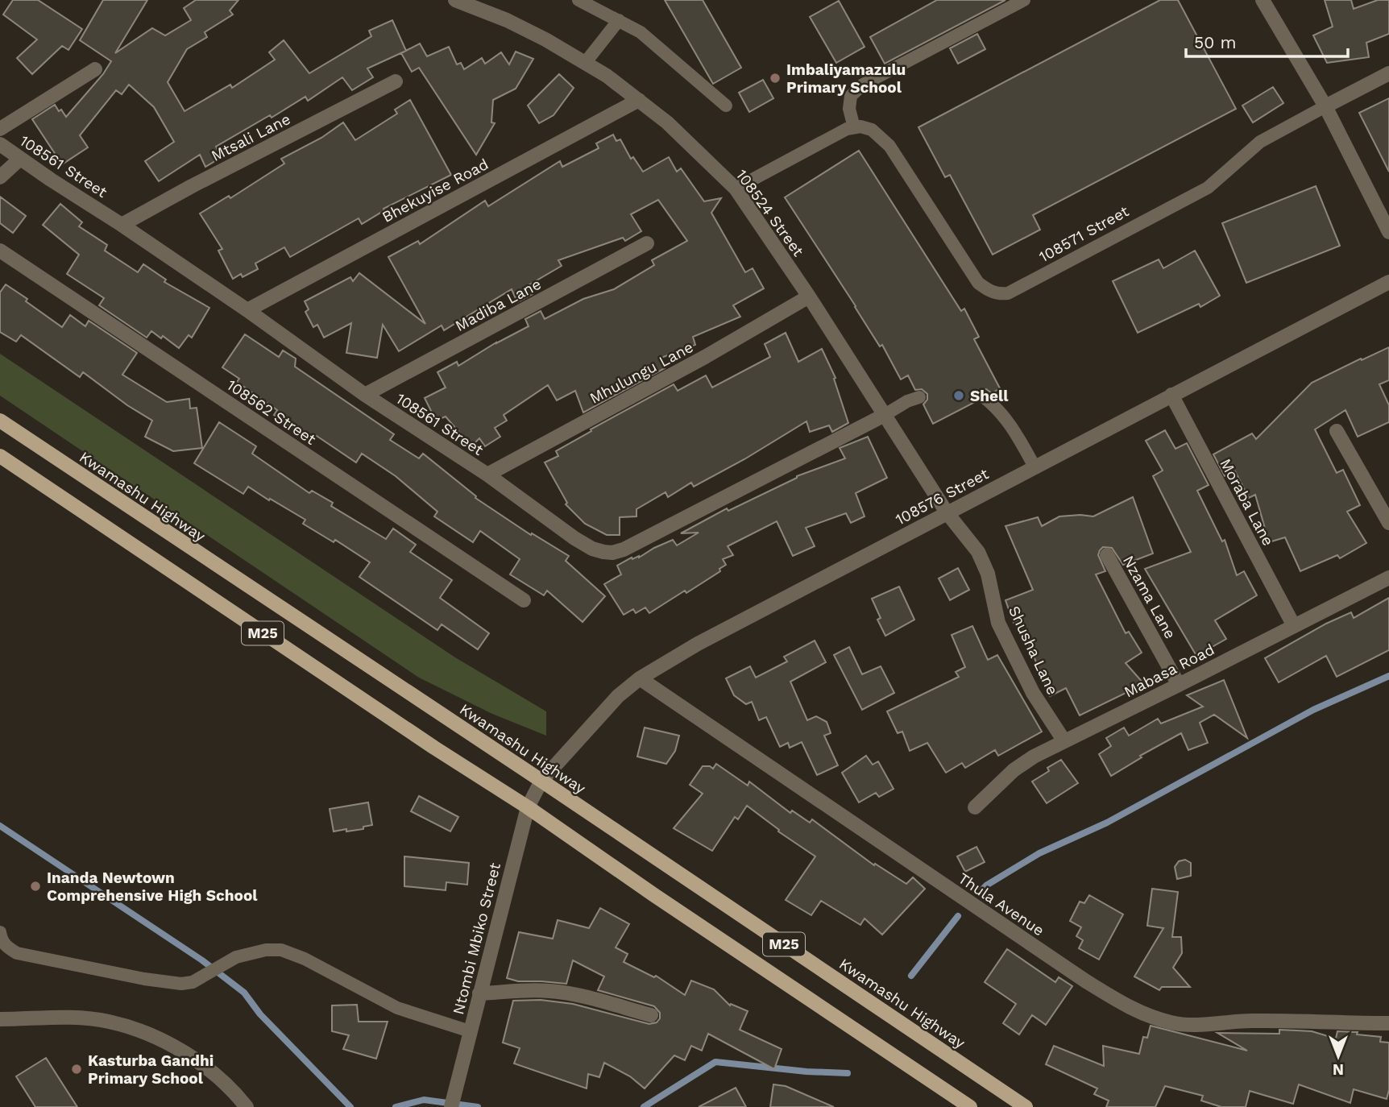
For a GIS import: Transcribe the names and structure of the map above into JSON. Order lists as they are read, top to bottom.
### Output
{
  "streets": {
    "main road": ["Kwamashu Highway", "M25"],
    "street": [
      "Mtsali Lane",
      "108561 Street",
      "Bhekuyise Road",
      "108524 Street",
      "Madiba Lane",
      "Mhulungu Lane",
      "108562 Street",
      "108576 Street",
      "Moraba Lane",
      "Nzama Lane",
      "Shusha Lane",
      "Mabasa Road",
      "Thula Avenue",
      "Ntombi Mbiko Street"
    ],
    "lane": ["108571 Street"]
  },
  "crossings": [
    ["Mtsali Lane", "108561 Street"],
    ["108561 Street", "Bhekuyise Road"],
    ["108561 Street", "108524 Street"],
    ["108561 Street", "Madiba Lane"],
    ["108561 Street", "Mhulungu Lane"],
    ["Bhekuyise Road", "108524 Street"],
    ["108524 Street", "Mhulungu Lane"],
    ["108524 Street", "108576 Street"],
    ["108524 Street", "Shusha Lane"],
    ["Kwamashu Highway", "108576 Street"],
    ["Kwamashu Highway", "Ntombi Mbiko Street"],
    ["108576 Street", "Moraba Lane"],
    ["108576 Street", "Shusha Lane"],
    ["108576 Street", "Thula Avenue"],
    ["108576 Street", "Ntombi Mbiko Street"],
    ["Moraba Lane", "Mabasa Road"],
    ["Nzama Lane", "Mabasa Road"],
    ["M25", "Ntombi Mbiko Street"],
    ["Shusha Lane", "Mabasa Road"]
  ],
  "places": [
    "Imbaliyamazulu Primary School",
    "Shell",
    "Inanda Newtown Comprehensive High School",
    "Kasturba Gandhi Primary School"
  ],
  "scale_bar": "50 m",
  "north": "bottom"
}
